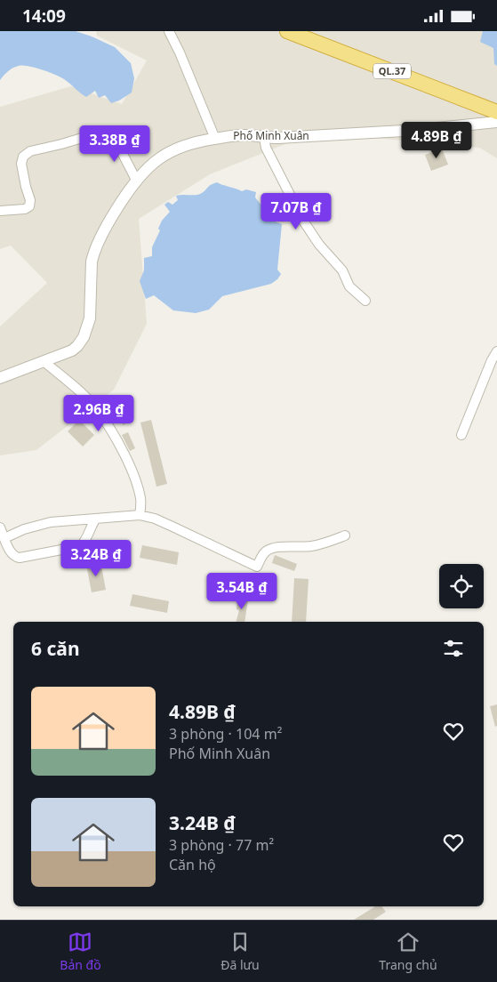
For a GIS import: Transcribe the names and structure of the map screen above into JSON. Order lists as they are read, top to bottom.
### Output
{
  "streets": {
    "highway": ["QL.37"],
    "street": ["Phố Minh Xuân"]
  },
  "page": {
    "status": "14:09",
    "price": [
      "4.89B ₫",
      "3.38B ₫",
      "7.07B ₫",
      "2.96B ₫",
      "3.24B ₫",
      "3.54B ₫"
    ],
    "heading": "6 căn",
    "list": [
      {
        "name": "4.89B ₫",
        "note": "3 phòng · 104 m² · Phố Minh Xuân"
      },
      {
        "name": "3.24B ₫",
        "note": "3 phòng · 77 m² · Căn hộ"
      }
    ],
    "tabs": ["Bản đồ", "Đã lưu", "Trang chủ"]
  }
}
